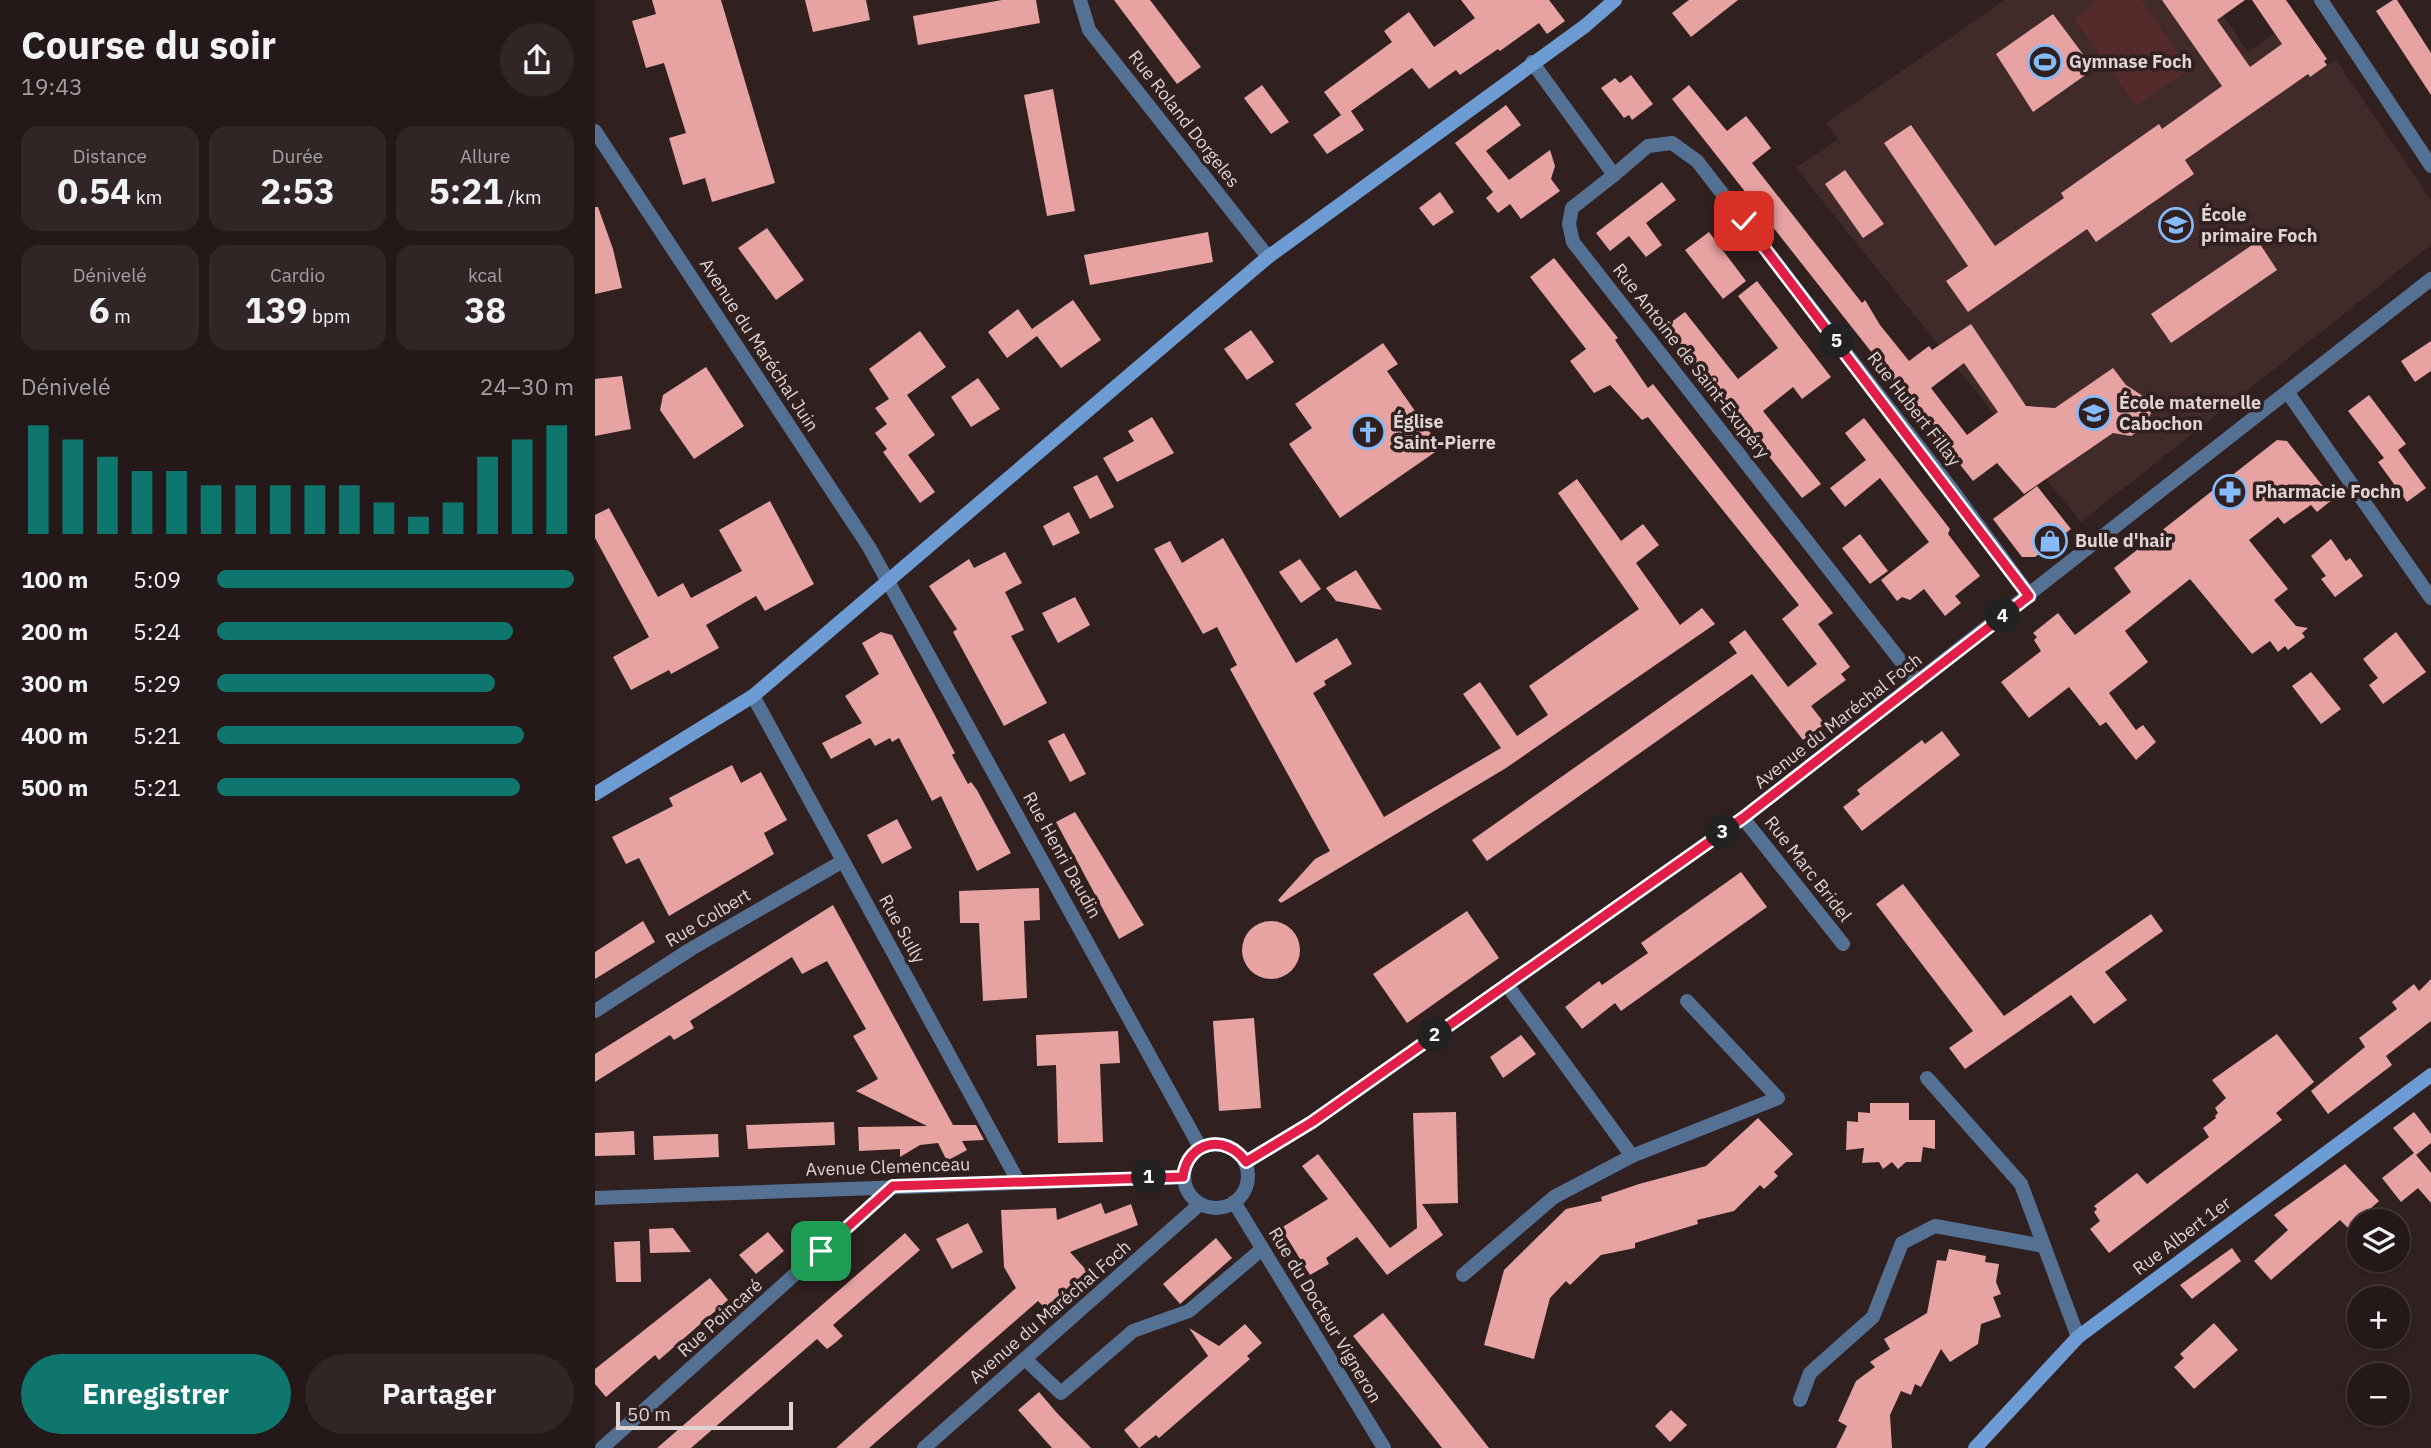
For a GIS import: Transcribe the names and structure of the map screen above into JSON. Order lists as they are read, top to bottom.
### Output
{
  "streets": {
    "street": [
      "Rue Roland Dorgeles",
      "Avenue du Maréchal Juin",
      "Rue Antoine de Saint-Exupéry",
      "Rue Hubert Fillay",
      "Avenue du Maréchal Foch",
      "Rue Henri Daudin",
      "Rue Marc Bridel",
      "Rue Colbert",
      "Rue Sully",
      "Avenue Clemenceau",
      "Rue Albert 1er",
      "Rue du Docteur Vigneron",
      "Rue Poincaré"
    ]
  },
  "crossings": [
    ["Avenue du Maréchal Juin", "Rue Henri Daudin"],
    ["Rue Antoine de Saint-Exupéry", "Rue Hubert Fillay"],
    ["Rue Antoine de Saint-Exupéry", "Avenue du Maréchal Foch"],
    ["Rue Hubert Fillay", "Avenue du Maréchal Foch"],
    ["Avenue du Maréchal Foch", "Rue Henri Daudin"],
    ["Avenue du Maréchal Foch", "Rue Marc Bridel"],
    ["Avenue du Maréchal Foch", "Avenue Clemenceau"],
    ["Avenue du Maréchal Foch", "Rue du Docteur Vigneron"],
    ["Rue Henri Daudin", "Avenue Clemenceau"],
    ["Rue Henri Daudin", "Rue du Docteur Vigneron"],
    ["Rue Colbert", "Rue Sully"],
    ["Rue Sully", "Avenue Clemenceau"],
    ["Avenue Clemenceau", "Rue du Docteur Vigneron"],
    ["Avenue Clemenceau", "Rue Poincaré"]
  ],
  "places": {
    "sports": ["Gymnase Foch"],
    "school or university": ["École primaire Foch", "École maternelle Cabochon"],
    "church": ["Église Saint-Pierre"],
    "pharmacy": ["Pharmacie Fochn"],
    "shop": ["Bulle d'hair"]
  },
  "scale_bar": "50 m",
  "page": {
    "heading": ["Course du soir", "19:43"],
    "stats": [
      ["Distance", "0.54 km"],
      ["Durée", "2:53"],
      ["Allure", "5:21 /km"],
      ["Dénivelé", "6 m"],
      ["Cardio", "139 bpm"],
      ["kcal", "38"]
    ],
    "pins": [
      "5",
      "4",
      "3",
      "2",
      "1"
    ],
    "chart": ["Dénivelé", "24–30 m"],
    "list": [
      {
        "name": "100 m",
        "note": "5:09"
      },
      {
        "name": "200 m",
        "note": "5:24"
      },
      {
        "name": "300 m",
        "note": "5:29"
      },
      {
        "name": "400 m",
        "note": "5:21"
      },
      {
        "name": "500 m",
        "note": "5:21"
      }
    ],
    "map_buttons": ["+", "−"],
    "buttons": ["Enregistrer", "Partager"],
    "scale": "50 m"
  }
}
